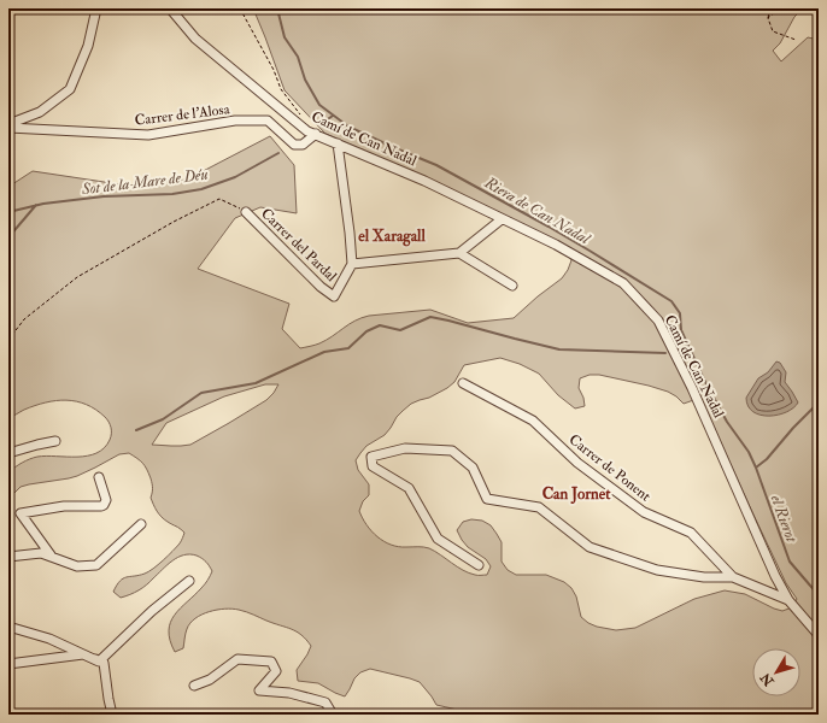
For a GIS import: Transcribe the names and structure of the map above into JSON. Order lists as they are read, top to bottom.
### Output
{
  "streets": {
    "street": [
      "Carrer de l'Alosa",
      "Camí de Can Nadal",
      "Carrer del Pardal",
      "Carrer de Ponent"
    ]
  },
  "crossings": [
    ["Carrer de l'Alosa", "Camí de Can Nadal"],
    ["Camí de Can Nadal", "Carrer de Ponent"]
  ],
  "districts": ["el Xaragall", "Can Jornet"],
  "water": ["Sot de la Mare de Déu", "Riera de Can Nadal", "el Rierot"],
  "north": "bottom left"
}
